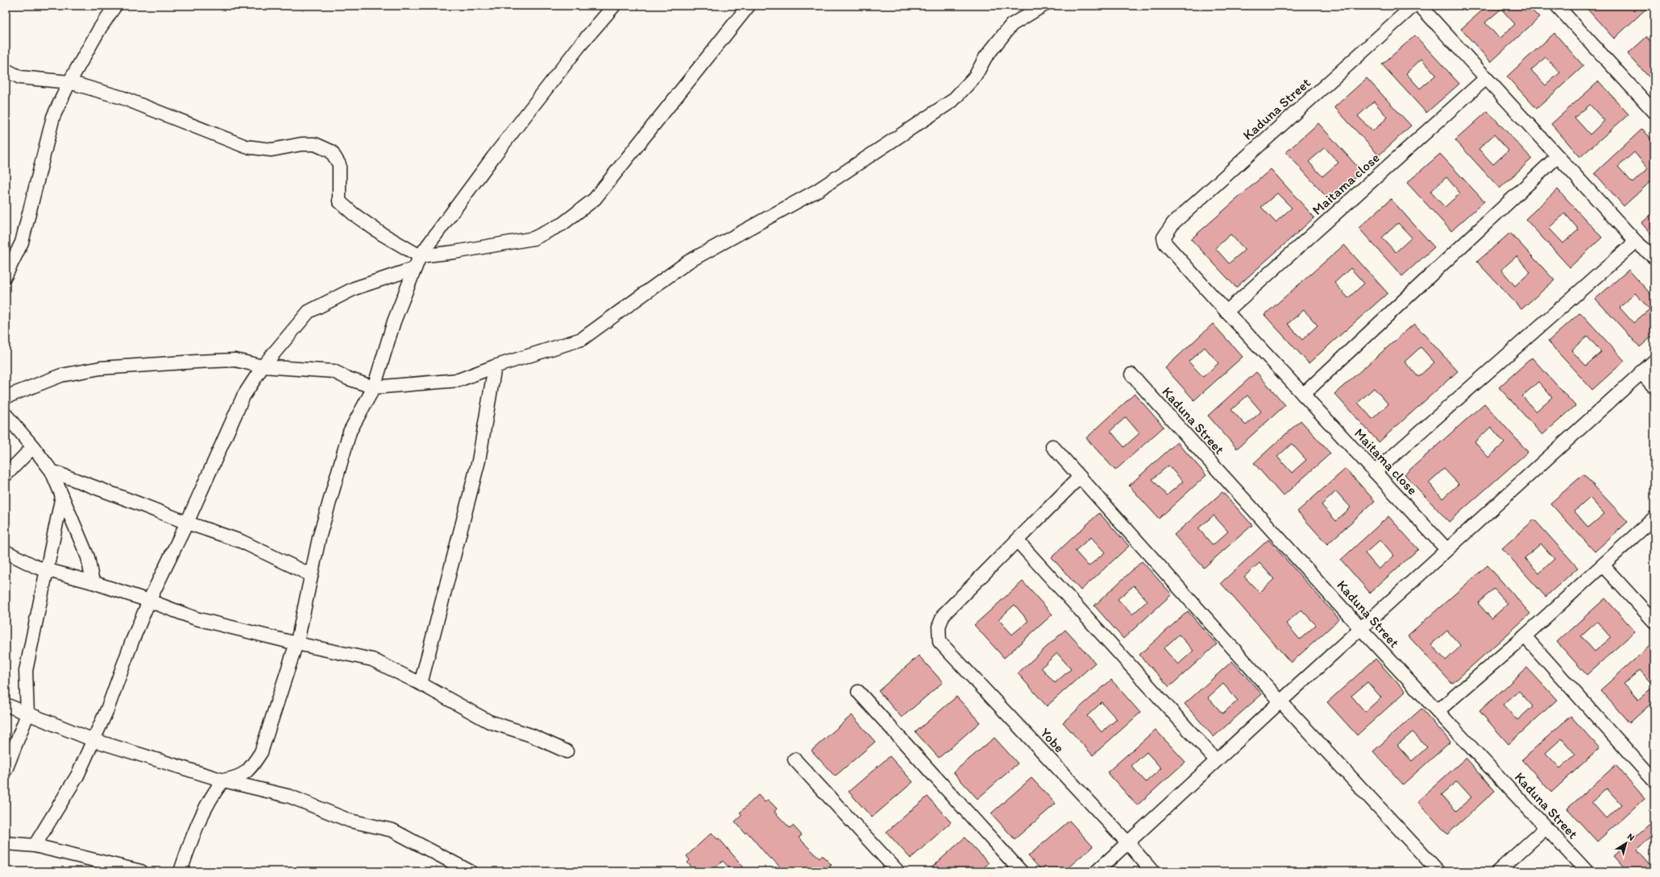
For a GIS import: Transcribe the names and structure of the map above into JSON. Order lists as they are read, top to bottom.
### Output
{
  "streets": {
    "street": ["Kaduna Street", "Maitama close", "Yobe"]
  },
  "crossings": [
    ["Kaduna Street", "Maitama close"]
  ],
  "north": "top right"
}
